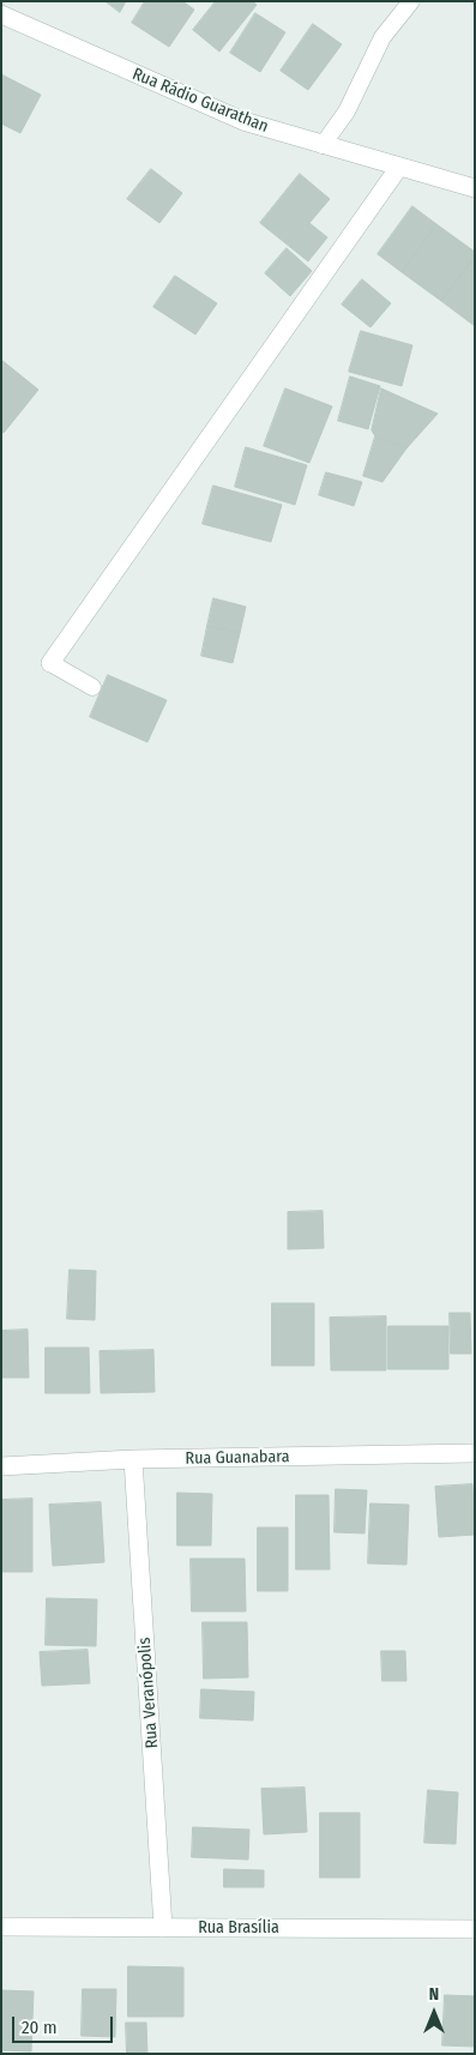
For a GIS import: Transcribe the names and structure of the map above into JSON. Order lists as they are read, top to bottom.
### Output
{
  "streets": {
    "street": [
      "Rua Rádio Guarathan",
      "Rua Guanabara",
      "Rua Veranópolis",
      "Rua Brasília"
    ]
  },
  "crossings": [
    ["Rua Guanabara", "Rua Veranópolis"],
    ["Rua Veranópolis", "Rua Brasília"]
  ],
  "scale_bar": "20 m",
  "north": "top"
}
